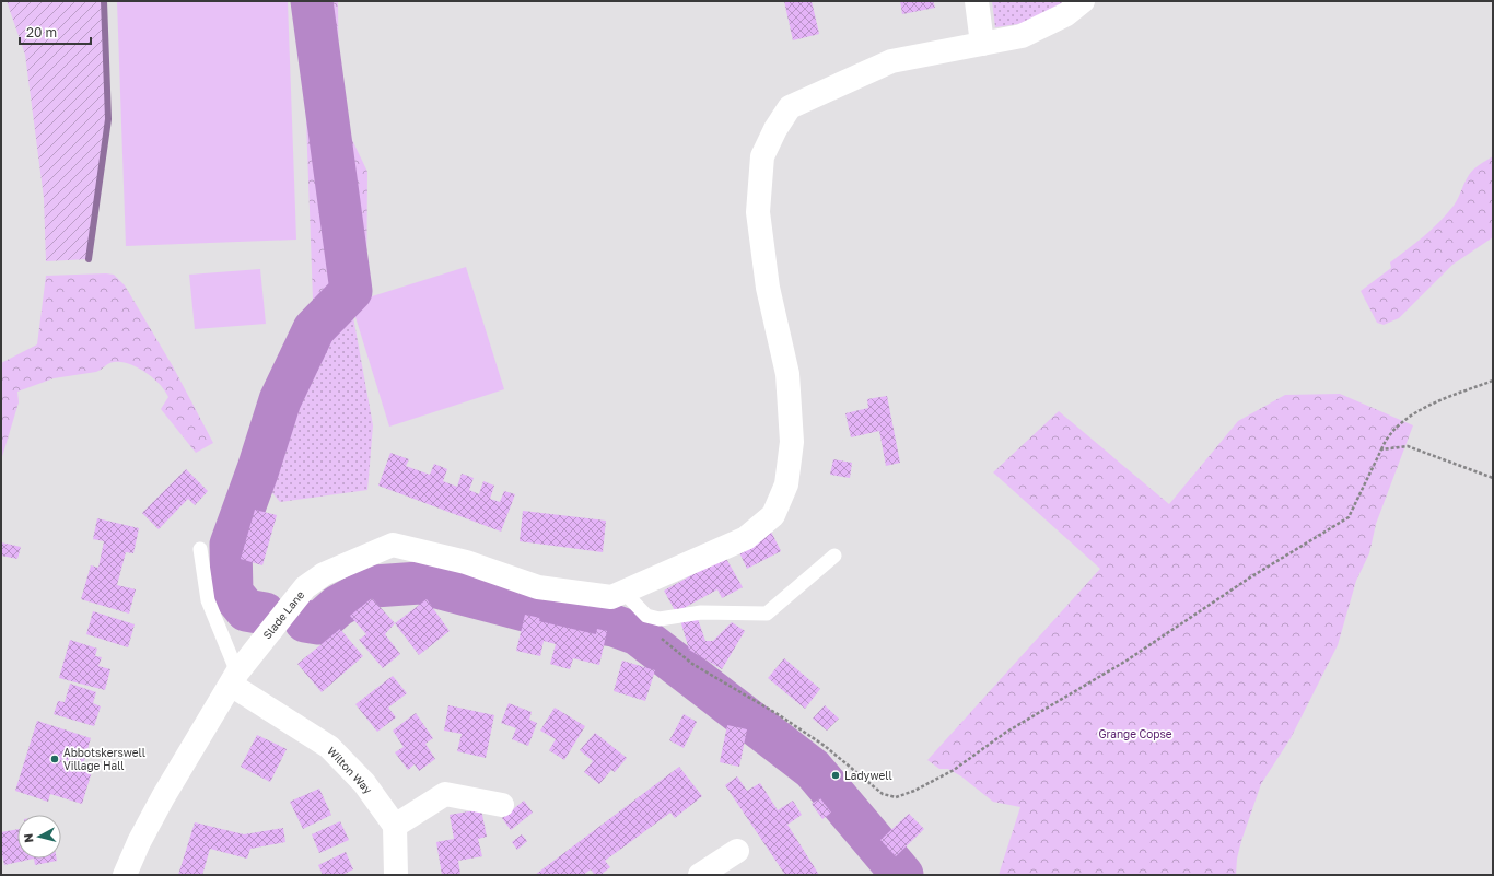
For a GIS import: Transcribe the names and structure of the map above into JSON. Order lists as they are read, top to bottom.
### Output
{
  "streets": {
    "street": ["Slade Lane", "Wilton Way"]
  },
  "crossings": [
    ["Slade Lane", "Wilton Way"]
  ],
  "parks": ["Grange Copse"],
  "places": ["Abbotskerswell Village Hall", "Ladywell"],
  "scale_bar": "20 m",
  "north": "left"
}
